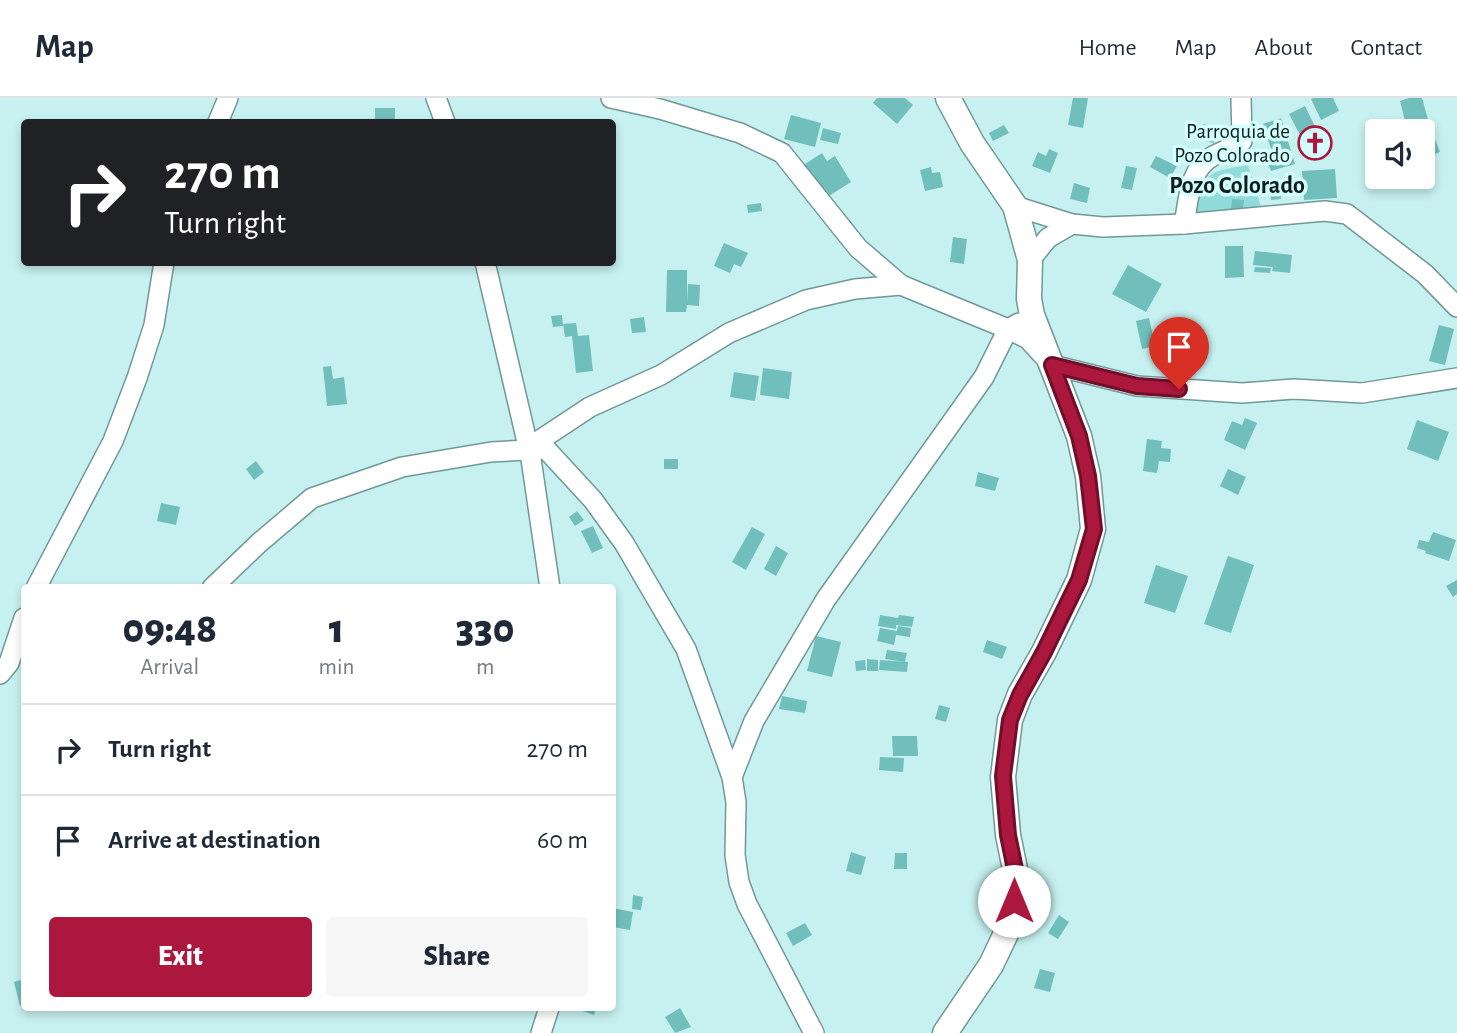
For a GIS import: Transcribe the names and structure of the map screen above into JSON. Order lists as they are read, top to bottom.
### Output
{
  "districts": ["Pozo Colorado"],
  "places": {
    "church": ["Parroquia de Pozo Colorado"]
  },
  "page": {
    "header": "Map",
    "nav": [
      "Home",
      "Map",
      "About",
      "Contact"
    ],
    "turn": ["270 m", "Turn right"],
    "eta": [
      "09:48",
      "Arrival",
      "1",
      "min",
      "330",
      "m"
    ],
    "list": [
      {
        "name": "Turn right",
        "value": "270 m"
      },
      {
        "name": "Arrive at destination",
        "value": "60 m"
      }
    ],
    "buttons": ["Exit", "Share"]
  }
}
